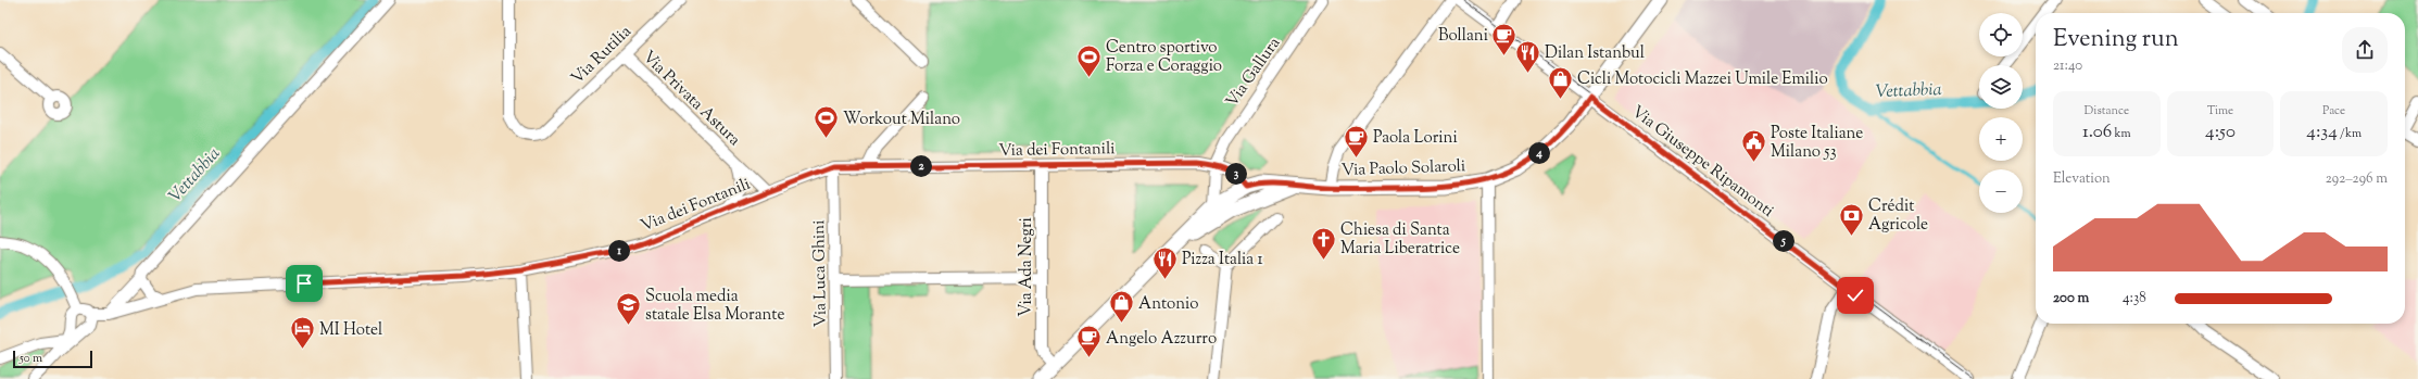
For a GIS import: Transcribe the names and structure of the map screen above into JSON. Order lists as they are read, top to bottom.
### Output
{
  "streets": {
    "main road": ["Via Paolo Solaroli"],
    "street": [
      "Via Rutilia",
      "Via Gallura",
      "Via Privata Astura",
      "Via dei Fontanili",
      "Via Giuseppe Ripamonti",
      "Via Ada Negri",
      "Via Luca Ghini"
    ]
  },
  "crossings": [
    ["Via Rutilia", "Via Privata Astura"],
    ["Via Gallura", "Via dei Fontanili"],
    ["Via Privata Astura", "Via dei Fontanili"],
    ["Via dei Fontanili", "Via Paolo Solaroli"],
    ["Via dei Fontanili", "Via Ada Negri"],
    ["Via dei Fontanili", "Via Luca Ghini"],
    ["Via Giuseppe Ripamonti", "Via Paolo Solaroli"]
  ],
  "water": ["Vettabbia"],
  "places": {
    "cafe": ["Bollani", "Paola Lorini", "Angelo Azzurro"],
    "restaurant": ["Dilan Istanbul", "Pizza Italia 1"],
    "sports": ["Centro sportivo Forza e Coraggio", "Workout Milano"],
    "shop": ["Cicli Motocicli Mazzei Umile Emilio", "Antonio"],
    "public building": ["Poste Italiane Milano 53"],
    "bank": ["Crédit Agricole"],
    "church": ["Chiesa di Santa Maria Liberatrice"],
    "school or university": ["Scuola media statale Elsa Morante"],
    "hotel": ["MI Hotel"]
  },
  "scale_bar": "50 m",
  "page": {
    "map_buttons": ["+", "−"],
    "heading": ["Evening run", "21:40"],
    "stats": [
      ["Distance", "1.06 km"],
      ["Time", "4:50"],
      ["Pace", "4:34 /km"]
    ],
    "pins": [
      "4",
      "2",
      "3",
      "5",
      "1"
    ],
    "chart": ["Elevation", "292–296 m"],
    "list": [
      {
        "name": "200 m",
        "note": "4:38"
      }
    ],
    "scale": "50 m"
  }
}
